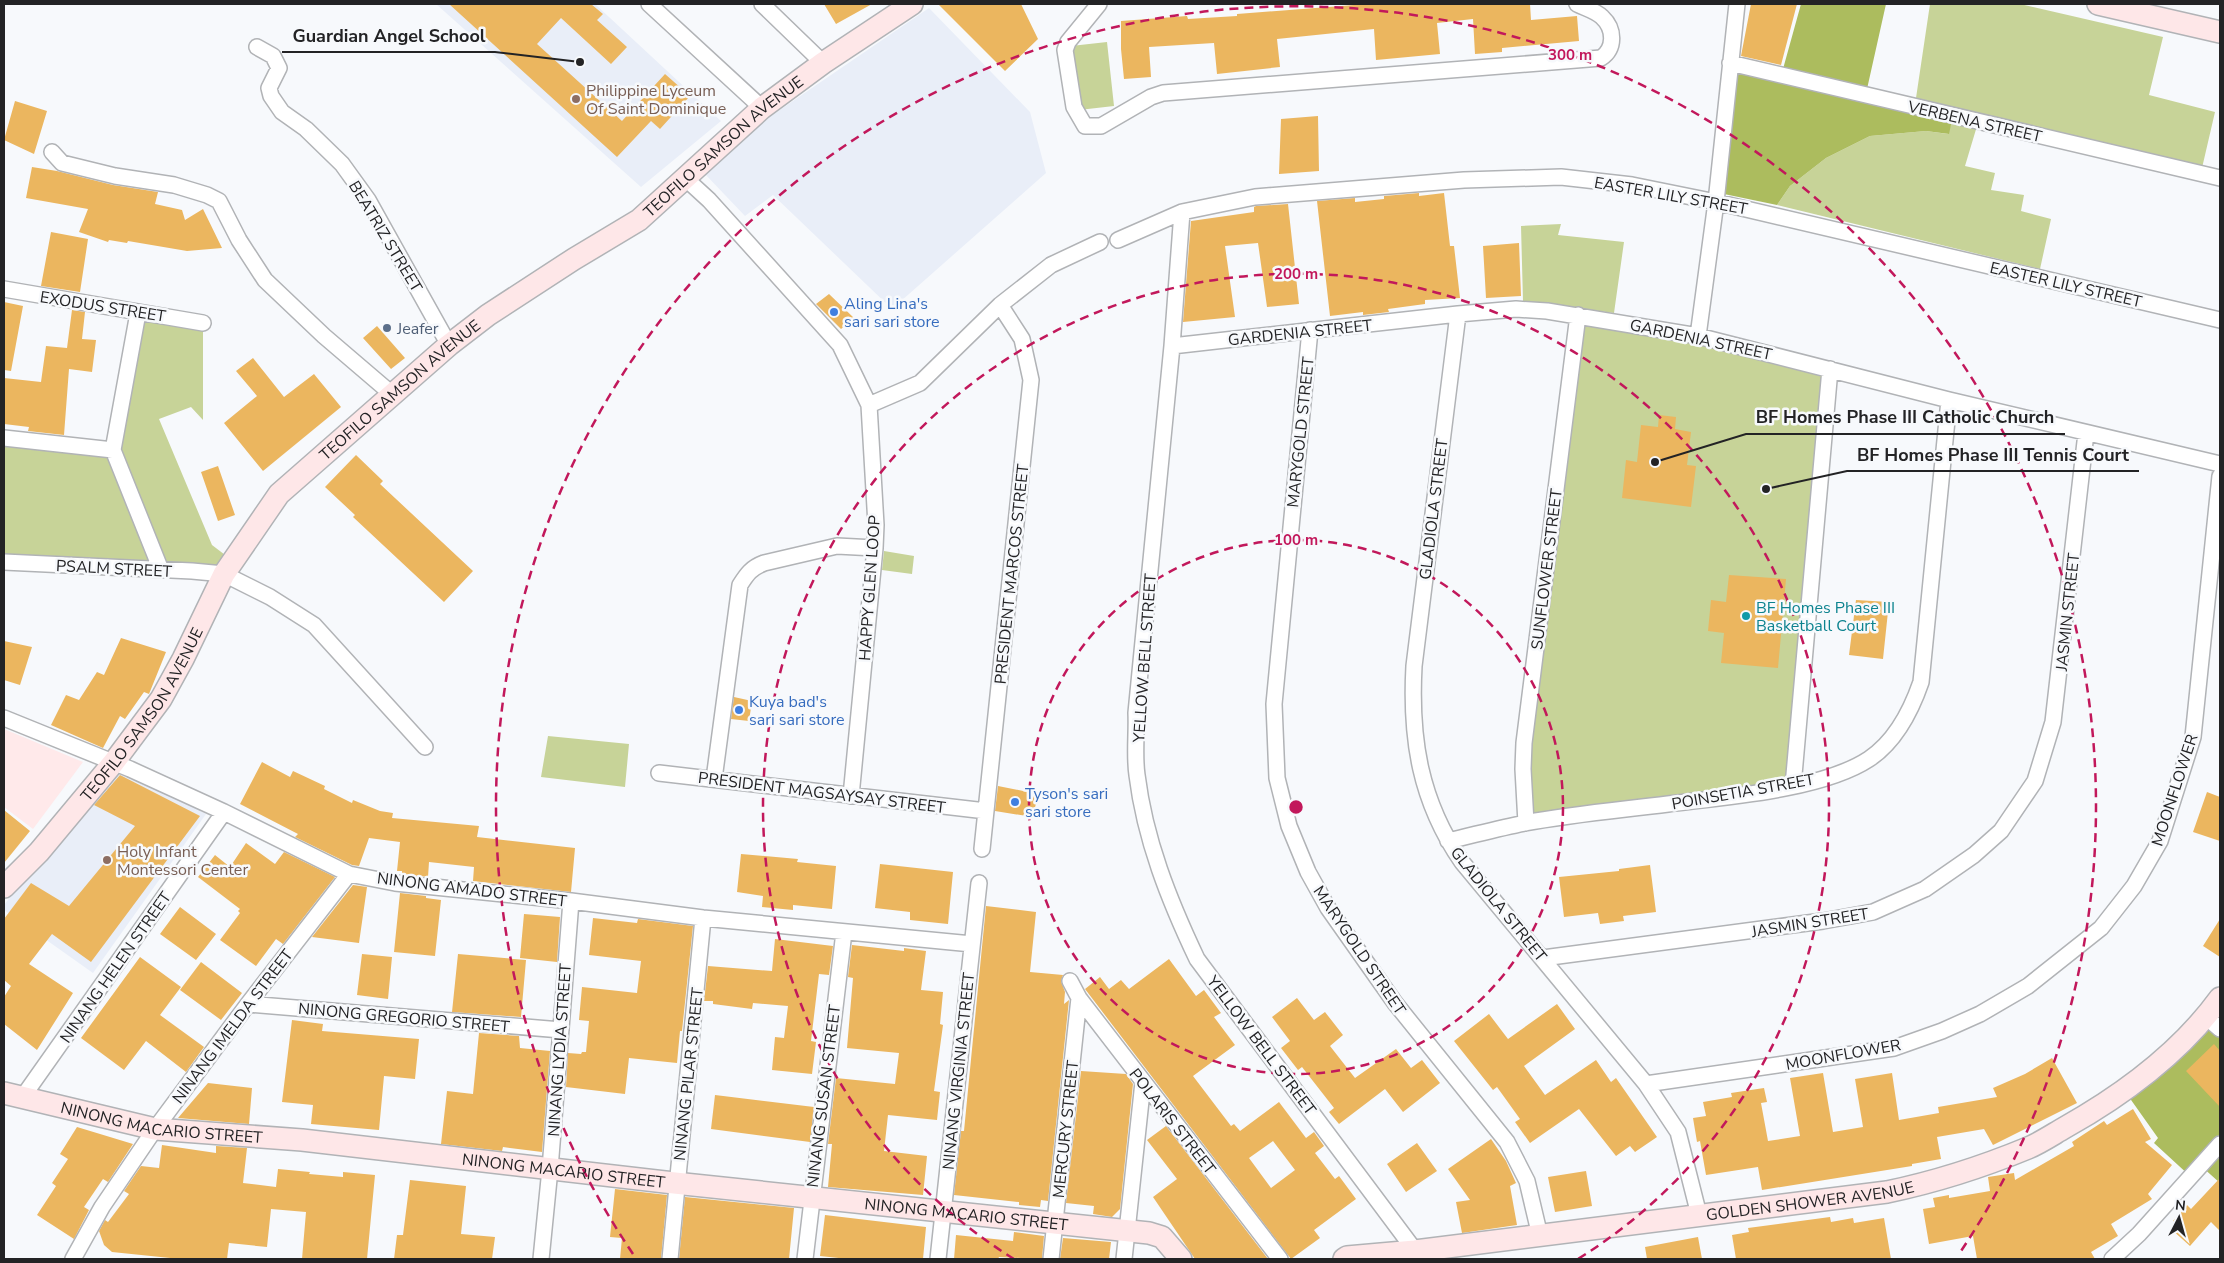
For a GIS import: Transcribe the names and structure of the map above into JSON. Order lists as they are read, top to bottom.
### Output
{
  "streets": {
    "street": [
      "VERBENA STREET",
      "TEOFILO SAMSON AVENUE",
      "EASTER LILY STREET",
      "BEATRIZ STREET",
      "EXODUS STREET",
      "GARDENIA STREET",
      "MARYGOLD STREET",
      "GLADIOLA STREET",
      "PSALM STREET",
      "SUNFLOWER STREET",
      "PRESIDENT MARCOS STREET",
      "HAPPY GLEN LOOP",
      "JASMIN STREET",
      "YELLOW BELL STREET",
      "MOONFLOWER",
      "POINSETIA STREET",
      "PRESIDENT MAGSAYSAY STREET",
      "NINONG AMADO STREET",
      "NINANG HELEN STREET",
      "NINONG GREGORIO STREET",
      "NINANG IMELDA STREET",
      "NINANG LYDIA STREET",
      "NINANG VIRGINIA STREET",
      "NINANG PILAR STREET",
      "NINANG SUSAN STREET",
      "POLARIS STREET",
      "NINONG MACARIO STREET",
      "MERCURY STREET",
      "GOLDEN SHOWER AVENUE"
    ]
  },
  "crossings": [
    ["TEOFILO SAMSON AVENUE", "BEATRIZ STREET"],
    ["TEOFILO SAMSON AVENUE", "PSALM STREET"],
    ["TEOFILO SAMSON AVENUE", "HAPPY GLEN LOOP"],
    ["TEOFILO SAMSON AVENUE", "NINONG AMADO STREET"],
    ["EASTER LILY STREET", "YELLOW BELL STREET"],
    ["GARDENIA STREET", "MARYGOLD STREET"],
    ["GARDENIA STREET", "GLADIOLA STREET"],
    ["GARDENIA STREET", "SUNFLOWER STREET"],
    ["GARDENIA STREET", "JASMIN STREET"],
    ["GARDENIA STREET", "YELLOW BELL STREET"],
    ["GARDENIA STREET", "POINSETIA STREET"],
    ["MARYGOLD STREET", "GOLDEN SHOWER AVENUE"],
    ["GLADIOLA STREET", "JASMIN STREET"],
    ["GLADIOLA STREET", "MOONFLOWER"],
    ["GLADIOLA STREET", "POINSETIA STREET"],
    ["GLADIOLA STREET", "GOLDEN SHOWER AVENUE"],
    ["SUNFLOWER STREET", "POINSETIA STREET"],
    ["PRESIDENT MARCOS STREET", "PRESIDENT MAGSAYSAY STREET"],
    ["HAPPY GLEN LOOP", "PRESIDENT MAGSAYSAY STREET"],
    ["YELLOW BELL STREET", "GOLDEN SHOWER AVENUE"],
    ["NINONG AMADO STREET", "NINANG HELEN STREET"],
    ["NINONG AMADO STREET", "NINANG IMELDA STREET"],
    ["NINONG AMADO STREET", "NINANG LYDIA STREET"],
    ["NINONG AMADO STREET", "NINANG VIRGINIA STREET"],
    ["NINONG AMADO STREET", "NINANG PILAR STREET"],
    ["NINONG AMADO STREET", "NINANG SUSAN STREET"],
    ["NINANG HELEN STREET", "NINONG MACARIO STREET"],
    ["NINONG GREGORIO STREET", "NINANG IMELDA STREET"],
    ["NINONG GREGORIO STREET", "NINANG LYDIA STREET"],
    ["NINANG IMELDA STREET", "NINONG MACARIO STREET"],
    ["NINANG LYDIA STREET", "NINONG MACARIO STREET"],
    ["NINANG VIRGINIA STREET", "NINONG MACARIO STREET"],
    ["NINANG PILAR STREET", "NINONG MACARIO STREET"],
    ["NINANG SUSAN STREET", "NINONG MACARIO STREET"],
    ["POLARIS STREET", "MERCURY STREET"],
    ["NINONG MACARIO STREET", "MERCURY STREET"]
  ],
  "places": [
    "Guardian Angel School",
    "Philippine Lyceum Of Saint Dominique",
    "Aling Lina's sari sari store",
    "Jeafer",
    "BF Homes Phase III Catholic Church",
    "BF Homes Phase III Tennis Court",
    "BF Homes Phase III Basketball Court",
    "Kuya bad's sari sari store",
    "Tyson's sari sari store",
    "Holy Infant Montessori Center"
  ],
  "north": "top",
  "rings": ["300 m", "200 m", "100 m"]
}
